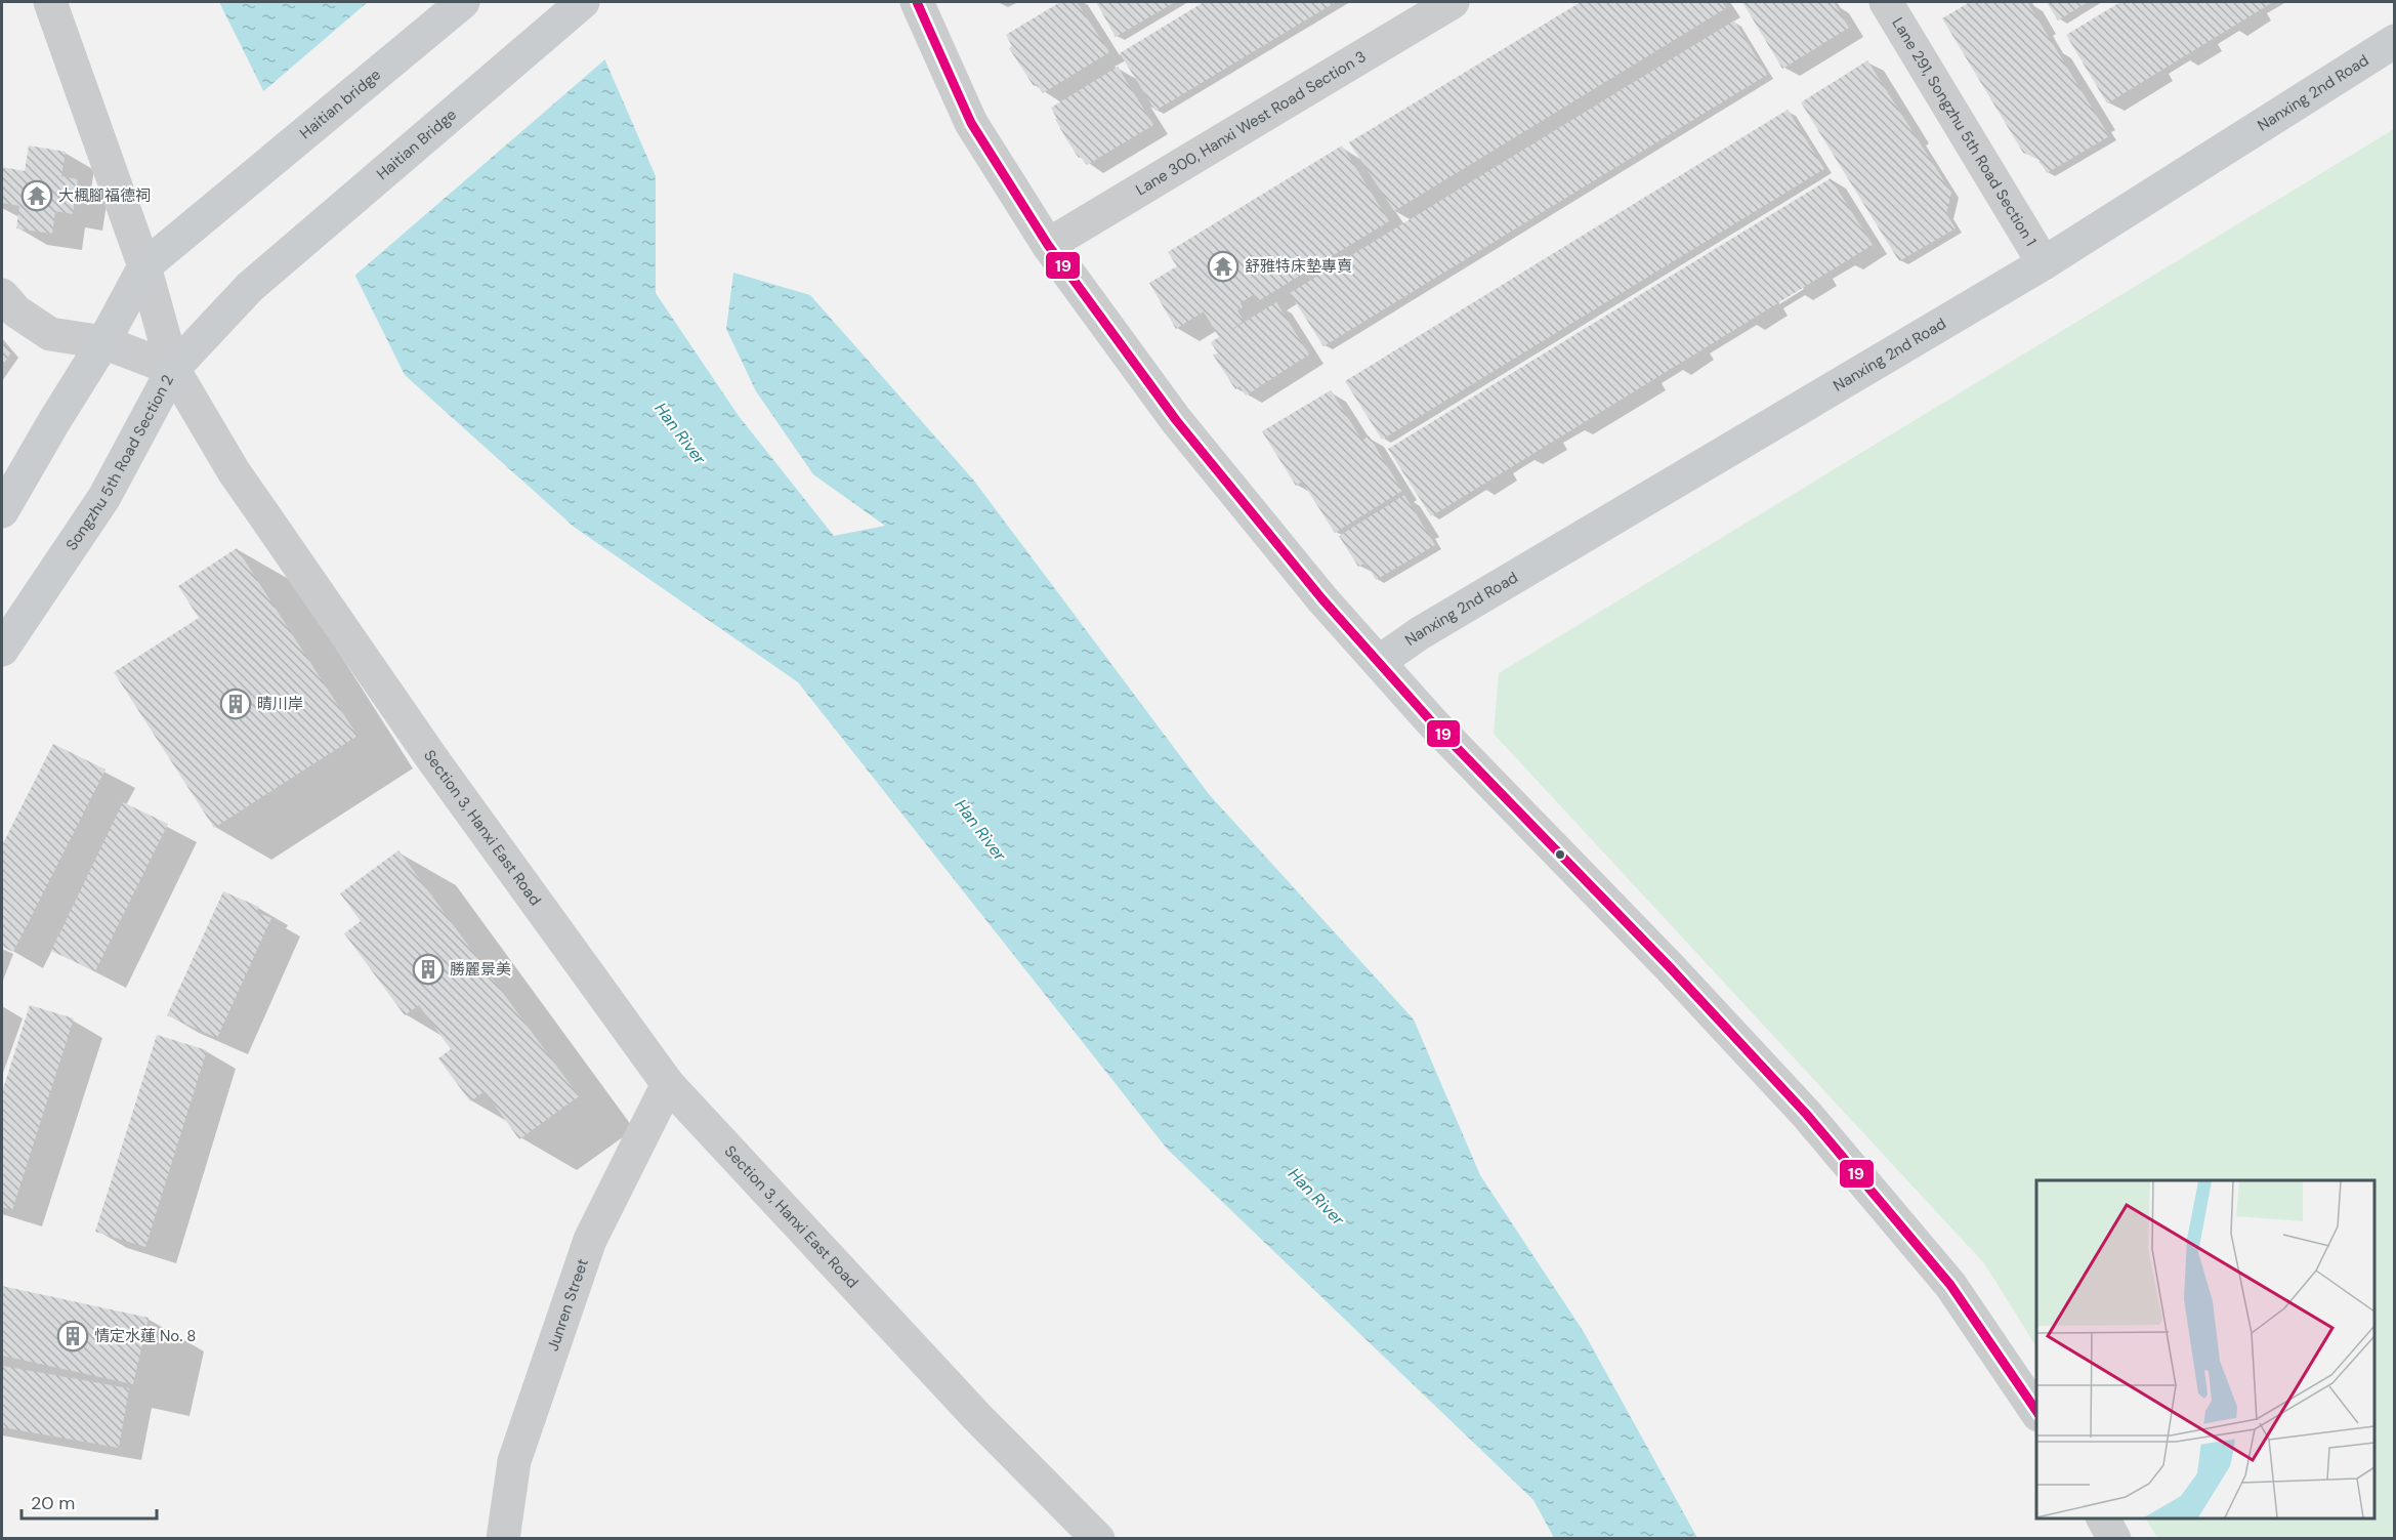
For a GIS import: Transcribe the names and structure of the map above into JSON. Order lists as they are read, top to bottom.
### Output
{
  "streets": {
    "street": [
      "Nanxing 2nd Road",
      "Haitian bridge",
      "Lane 300, Hanxi West Road Section 3",
      "Lane 291, Songzhu 5th Road Section 1",
      "Haitian Bridge",
      "Songzhu 5th Road Section 2",
      "Section 3, Hanxi East Road",
      "Junren Street"
    ]
  },
  "crossings": [
    ["Nanxing 2nd Road", "Lane 291, Songzhu 5th Road Section 1"],
    ["Haitian bridge", "Section 3, Hanxi East Road"],
    ["Haitian Bridge", "Songzhu 5th Road Section 2"],
    ["Songzhu 5th Road Section 2", "Section 3, Hanxi East Road"],
    ["Section 3, Hanxi East Road", "Junren Street"]
  ],
  "water": ["Han River"],
  "places": {
    "temple": ["大楓腳福德祠", "舒雅特床墊專賣"],
    "building": ["晴川岸", "勝麗景美", "情定水蓮 No. 8"]
  },
  "lines": ["transit line 19"],
  "scale_bar": "20 m"
}
